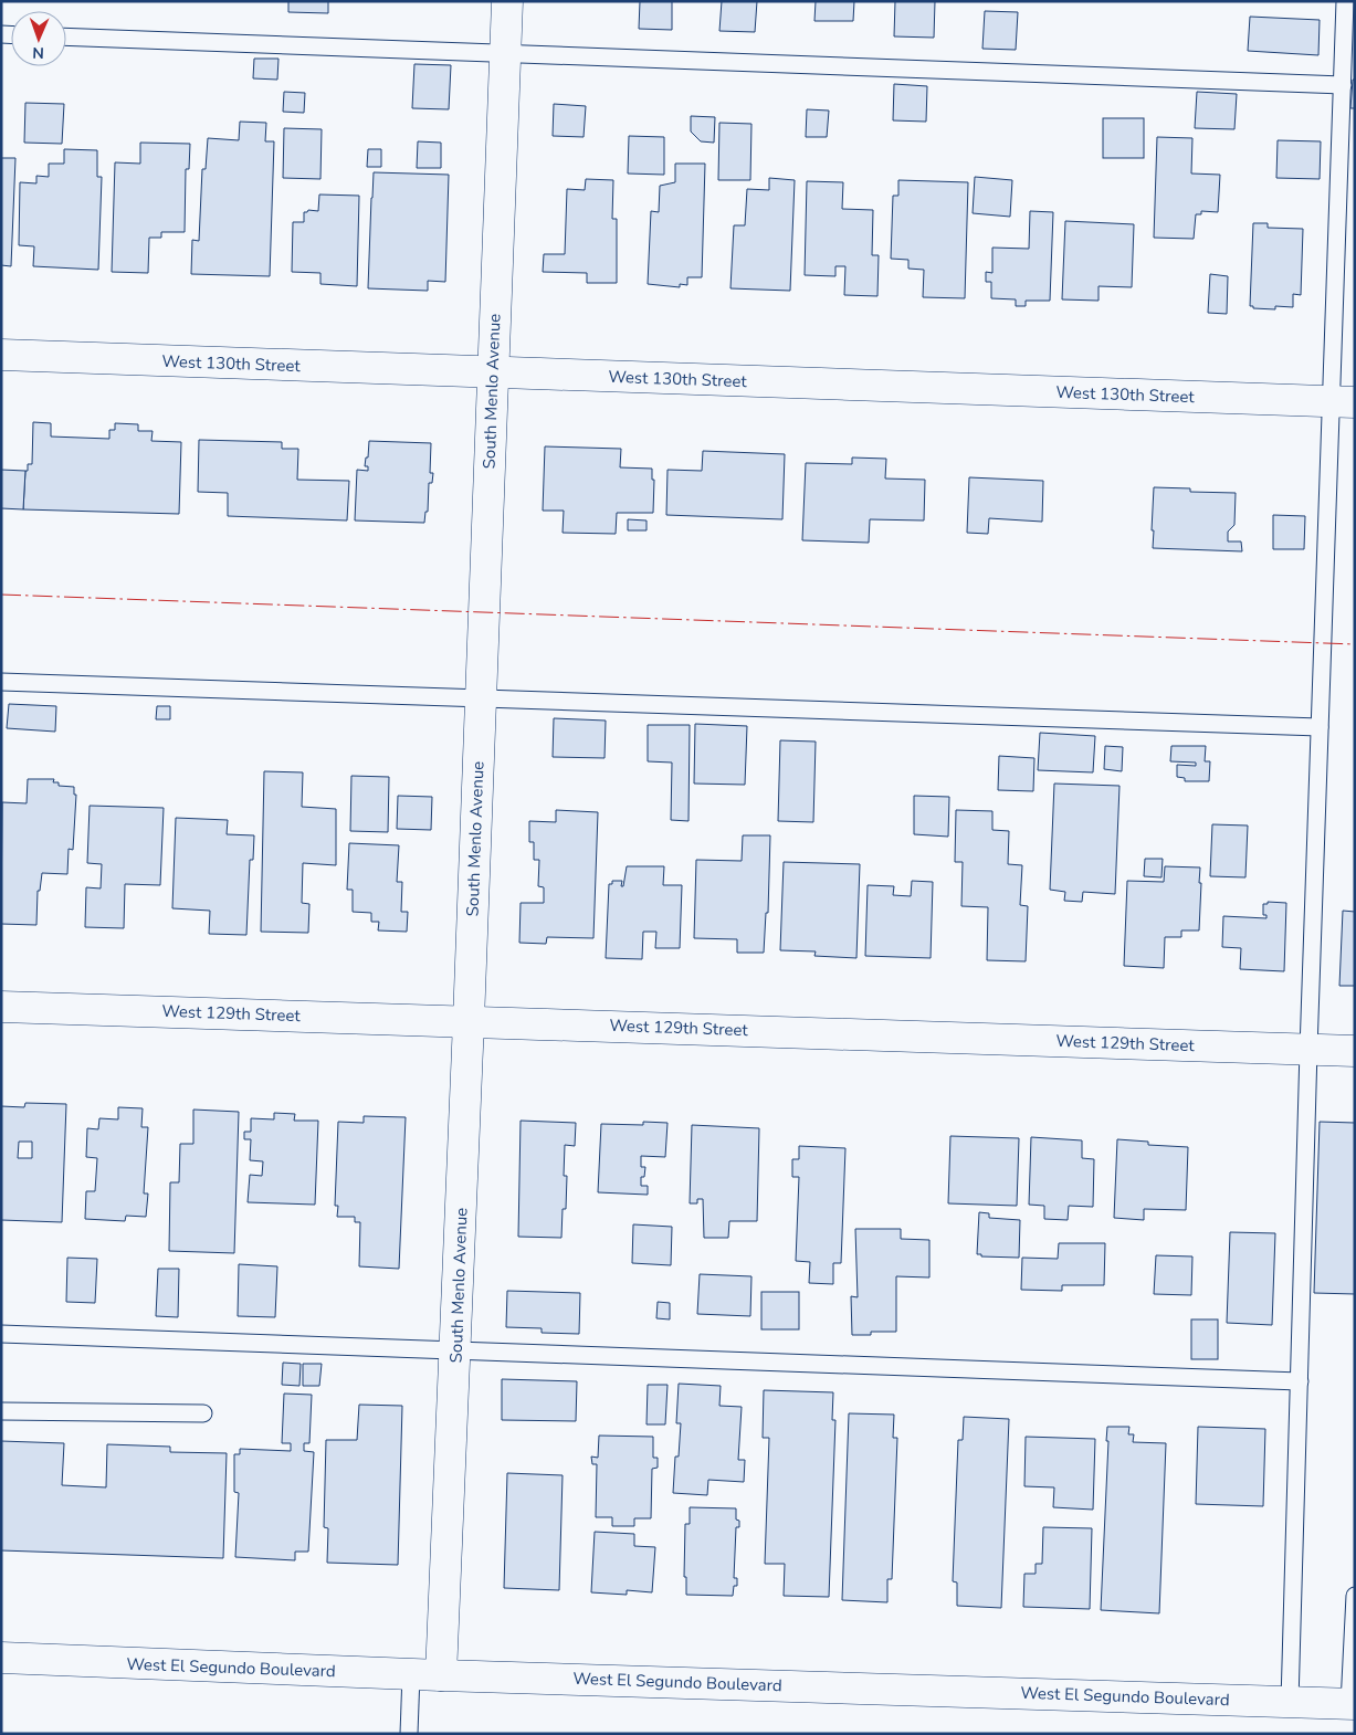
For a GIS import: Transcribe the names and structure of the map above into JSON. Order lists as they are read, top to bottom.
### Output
{
  "streets": {
    "street": [
      "West 130th Street",
      "South Menlo Avenue",
      "West 129th Street",
      "West El Segundo Boulevard"
    ]
  },
  "crossings": [
    ["West 130th Street", "South Menlo Avenue"],
    ["South Menlo Avenue", "West 129th Street"],
    ["South Menlo Avenue", "West El Segundo Boulevard"]
  ],
  "north": "bottom"
}
